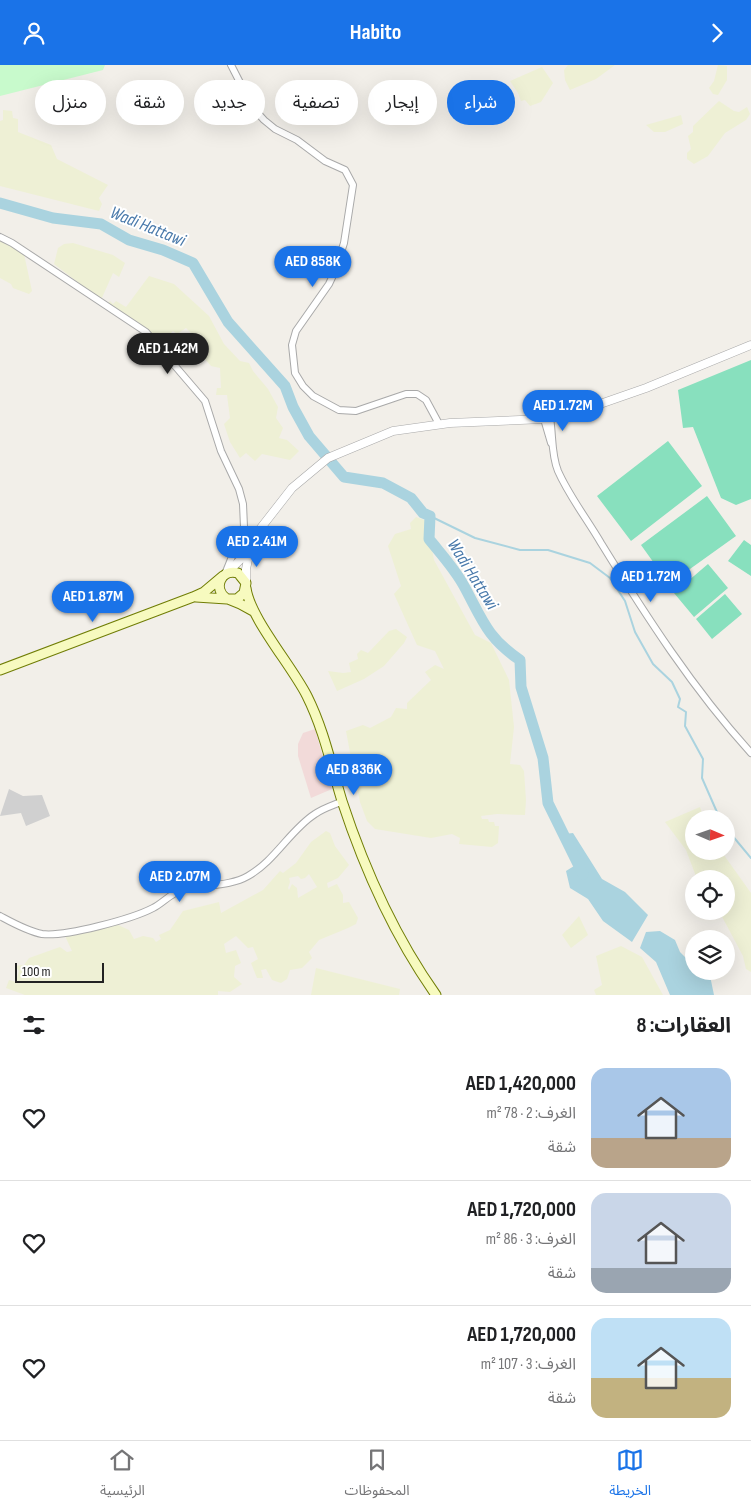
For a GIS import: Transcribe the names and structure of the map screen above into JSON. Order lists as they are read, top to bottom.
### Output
{
  "water": ["Wadi Hattawi"],
  "scale_bar": "100 m",
  "north": "right",
  "page": {
    "header": "Habito",
    "chip": [
      "شراء",
      "إيجار",
      "تصفية",
      "جديد",
      "شقة",
      "منزل"
    ],
    "price": [
      "AED 858K",
      "AED 1.42M",
      "AED 1.72M",
      "AED 2.41M",
      "AED 1.72M",
      "AED 1.87M",
      "AED 836K",
      "AED 2.07M"
    ],
    "scale": "100 m",
    "heading": "العقارات: 8",
    "list": [
      {
        "name": "AED 1,420,000",
        "note": "الغرف: 2 · 78 m² · شقة"
      },
      {
        "name": "AED 1,720,000",
        "note": "الغرف: 3 · 86 m² · شقة"
      },
      {
        "name": "AED 1,720,000",
        "note": "الغرف: 3 · 107 m² · شقة"
      }
    ],
    "tabs": ["الخريطة", "المحفوظات", "الرئيسية"]
  }
}
